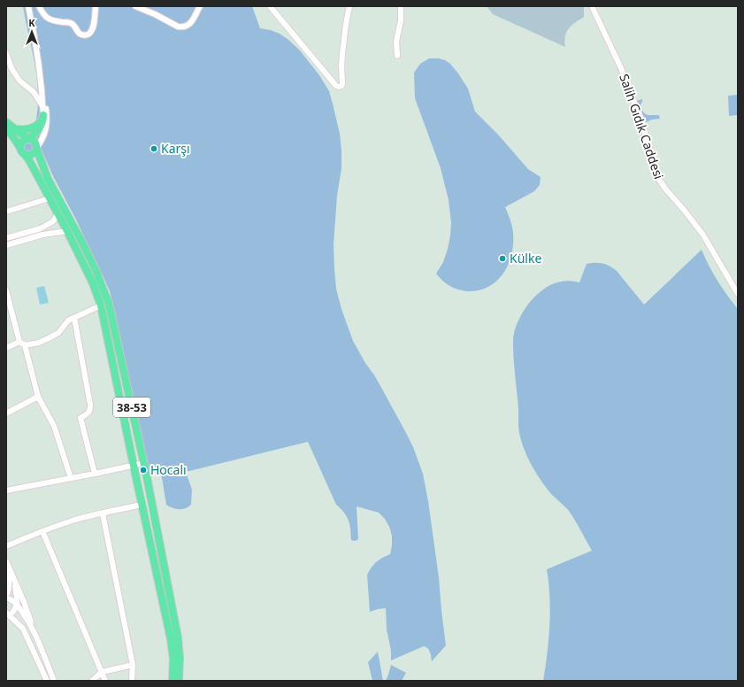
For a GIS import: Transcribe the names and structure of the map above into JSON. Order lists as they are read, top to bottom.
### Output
{
  "streets": {
    "main road": ["38-53"],
    "street": ["Salih Gıdık Caddesi"]
  },
  "places": ["Karşı", "Külke", "Hocalı"],
  "north": "top"
}
